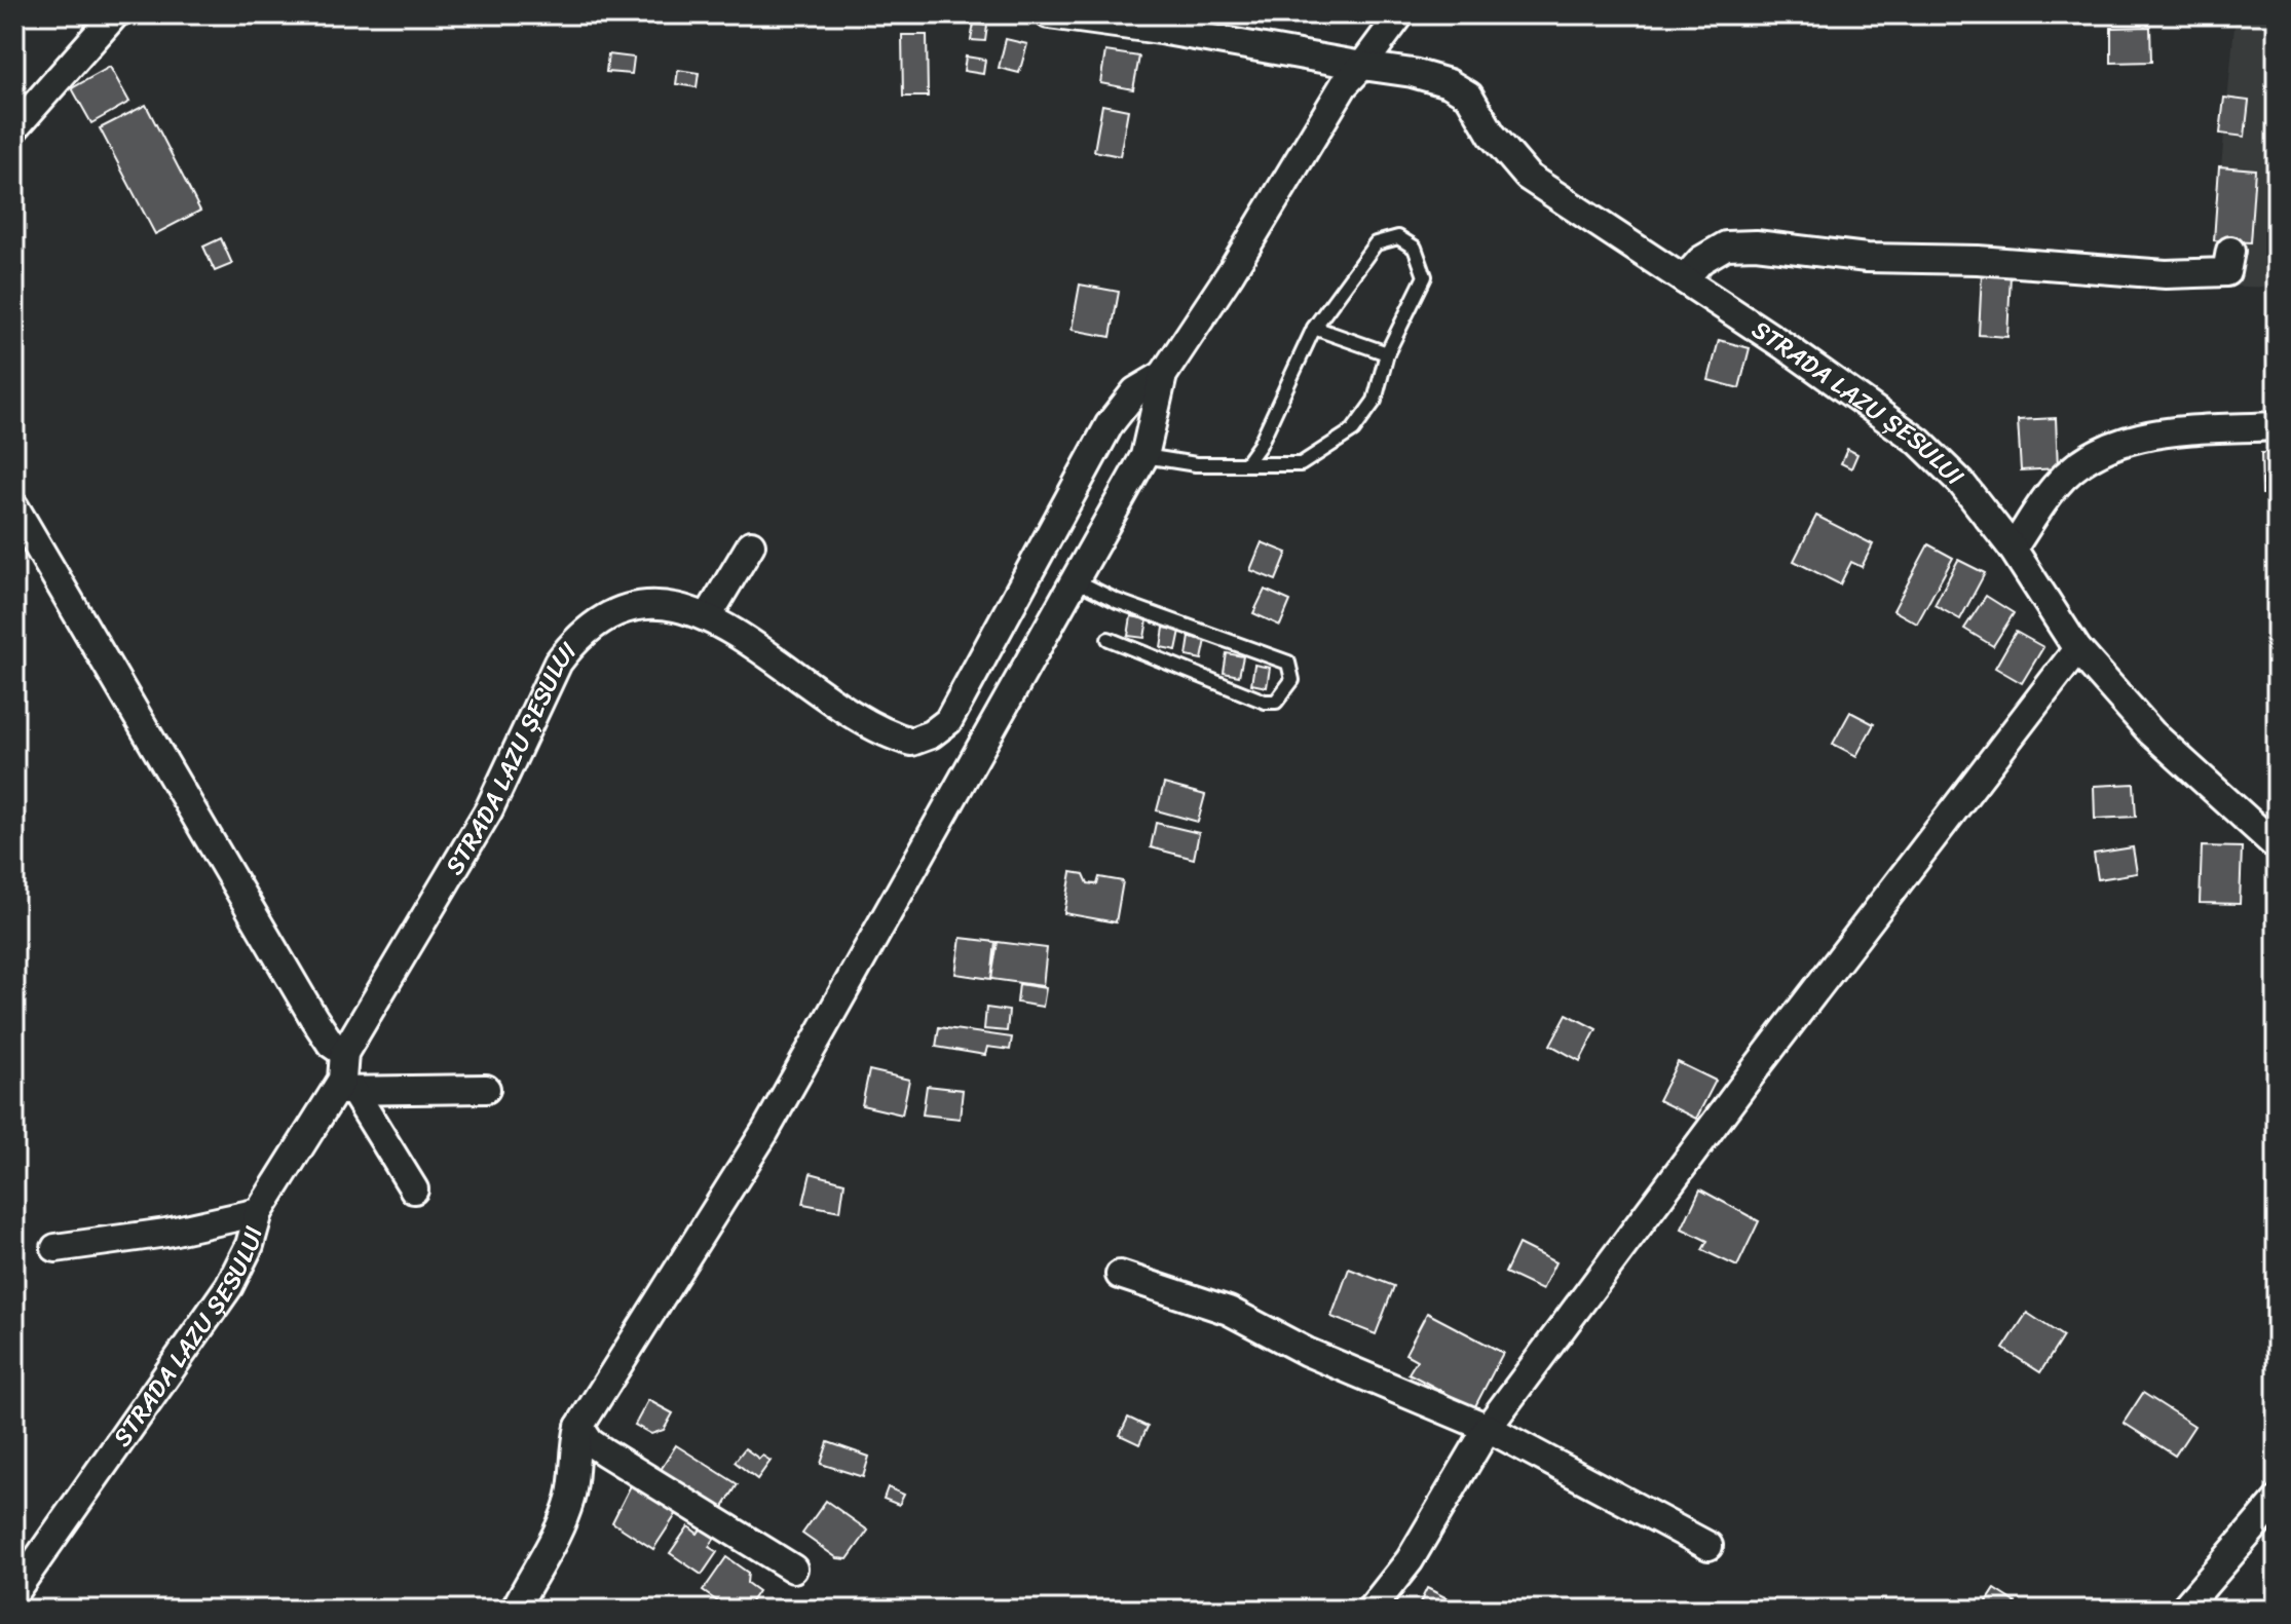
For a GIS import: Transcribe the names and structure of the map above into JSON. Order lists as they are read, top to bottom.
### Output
{
  "streets": {
    "street": ["STRADA LAZU ȘESULUI"]
  }
}
